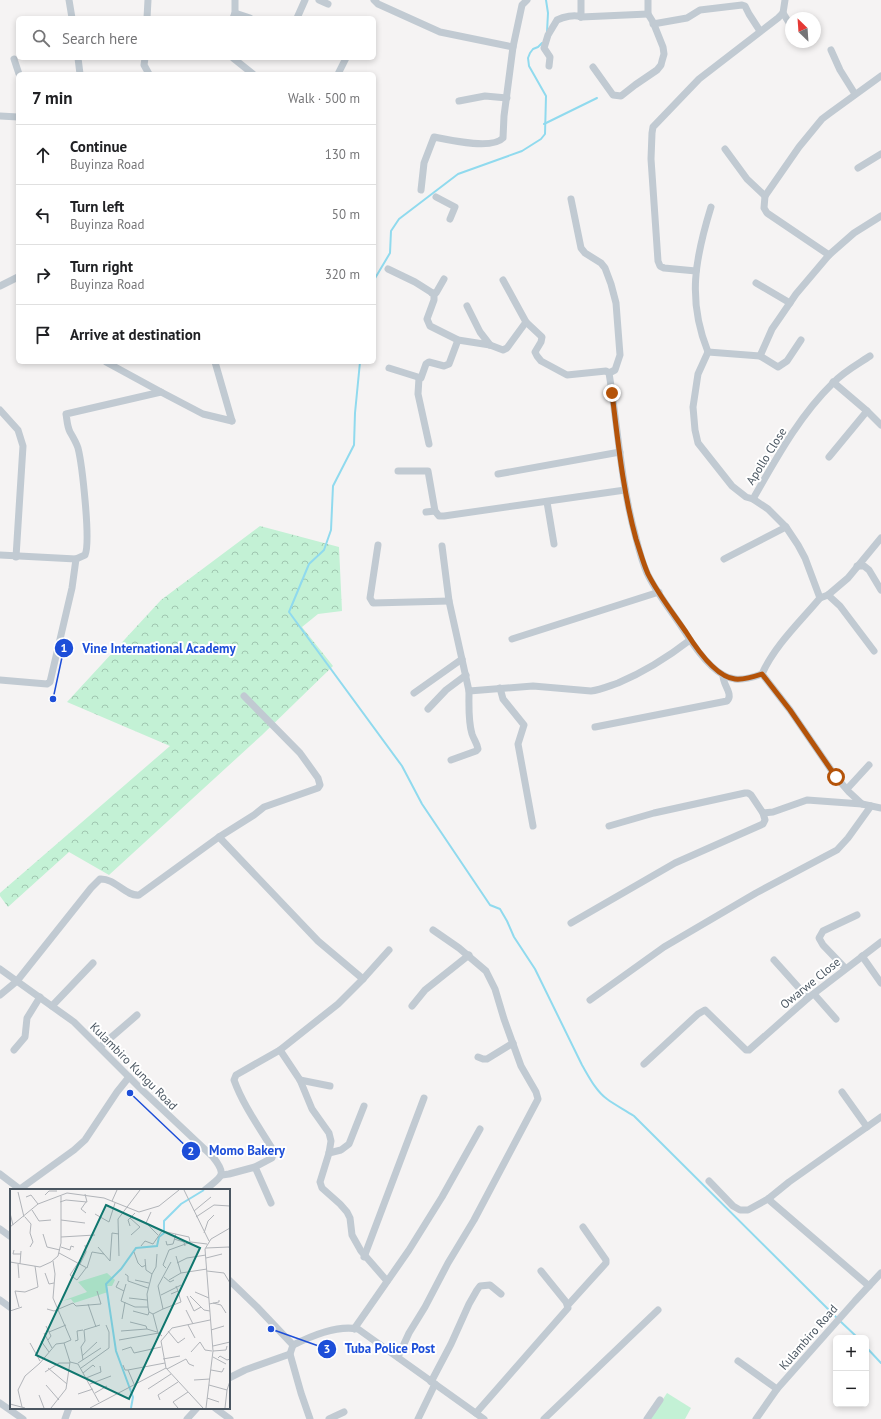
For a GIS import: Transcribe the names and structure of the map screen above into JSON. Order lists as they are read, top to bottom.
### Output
{
  "streets": {
    "street": [
      "Apollo Close",
      "Owarwe Close",
      "Kulambiro Kungu Road",
      "Kulambiro Road"
    ]
  },
  "places": ["Vine International Academy", "Momo Bakery", "Tuba Police Post"],
  "north": "top left",
  "page": {
    "search": "Search here",
    "heading": ["7 min", "Walk · 500 m"],
    "list": [
      ["Continue", "Buyinza Road", "130 m"],
      ["Turn left", "Buyinza Road", "50 m"],
      ["Turn right", "Buyinza Road", "320 m"],
      "Arrive at destination"
    ],
    "map_buttons": ["+", "−"]
  }
}
